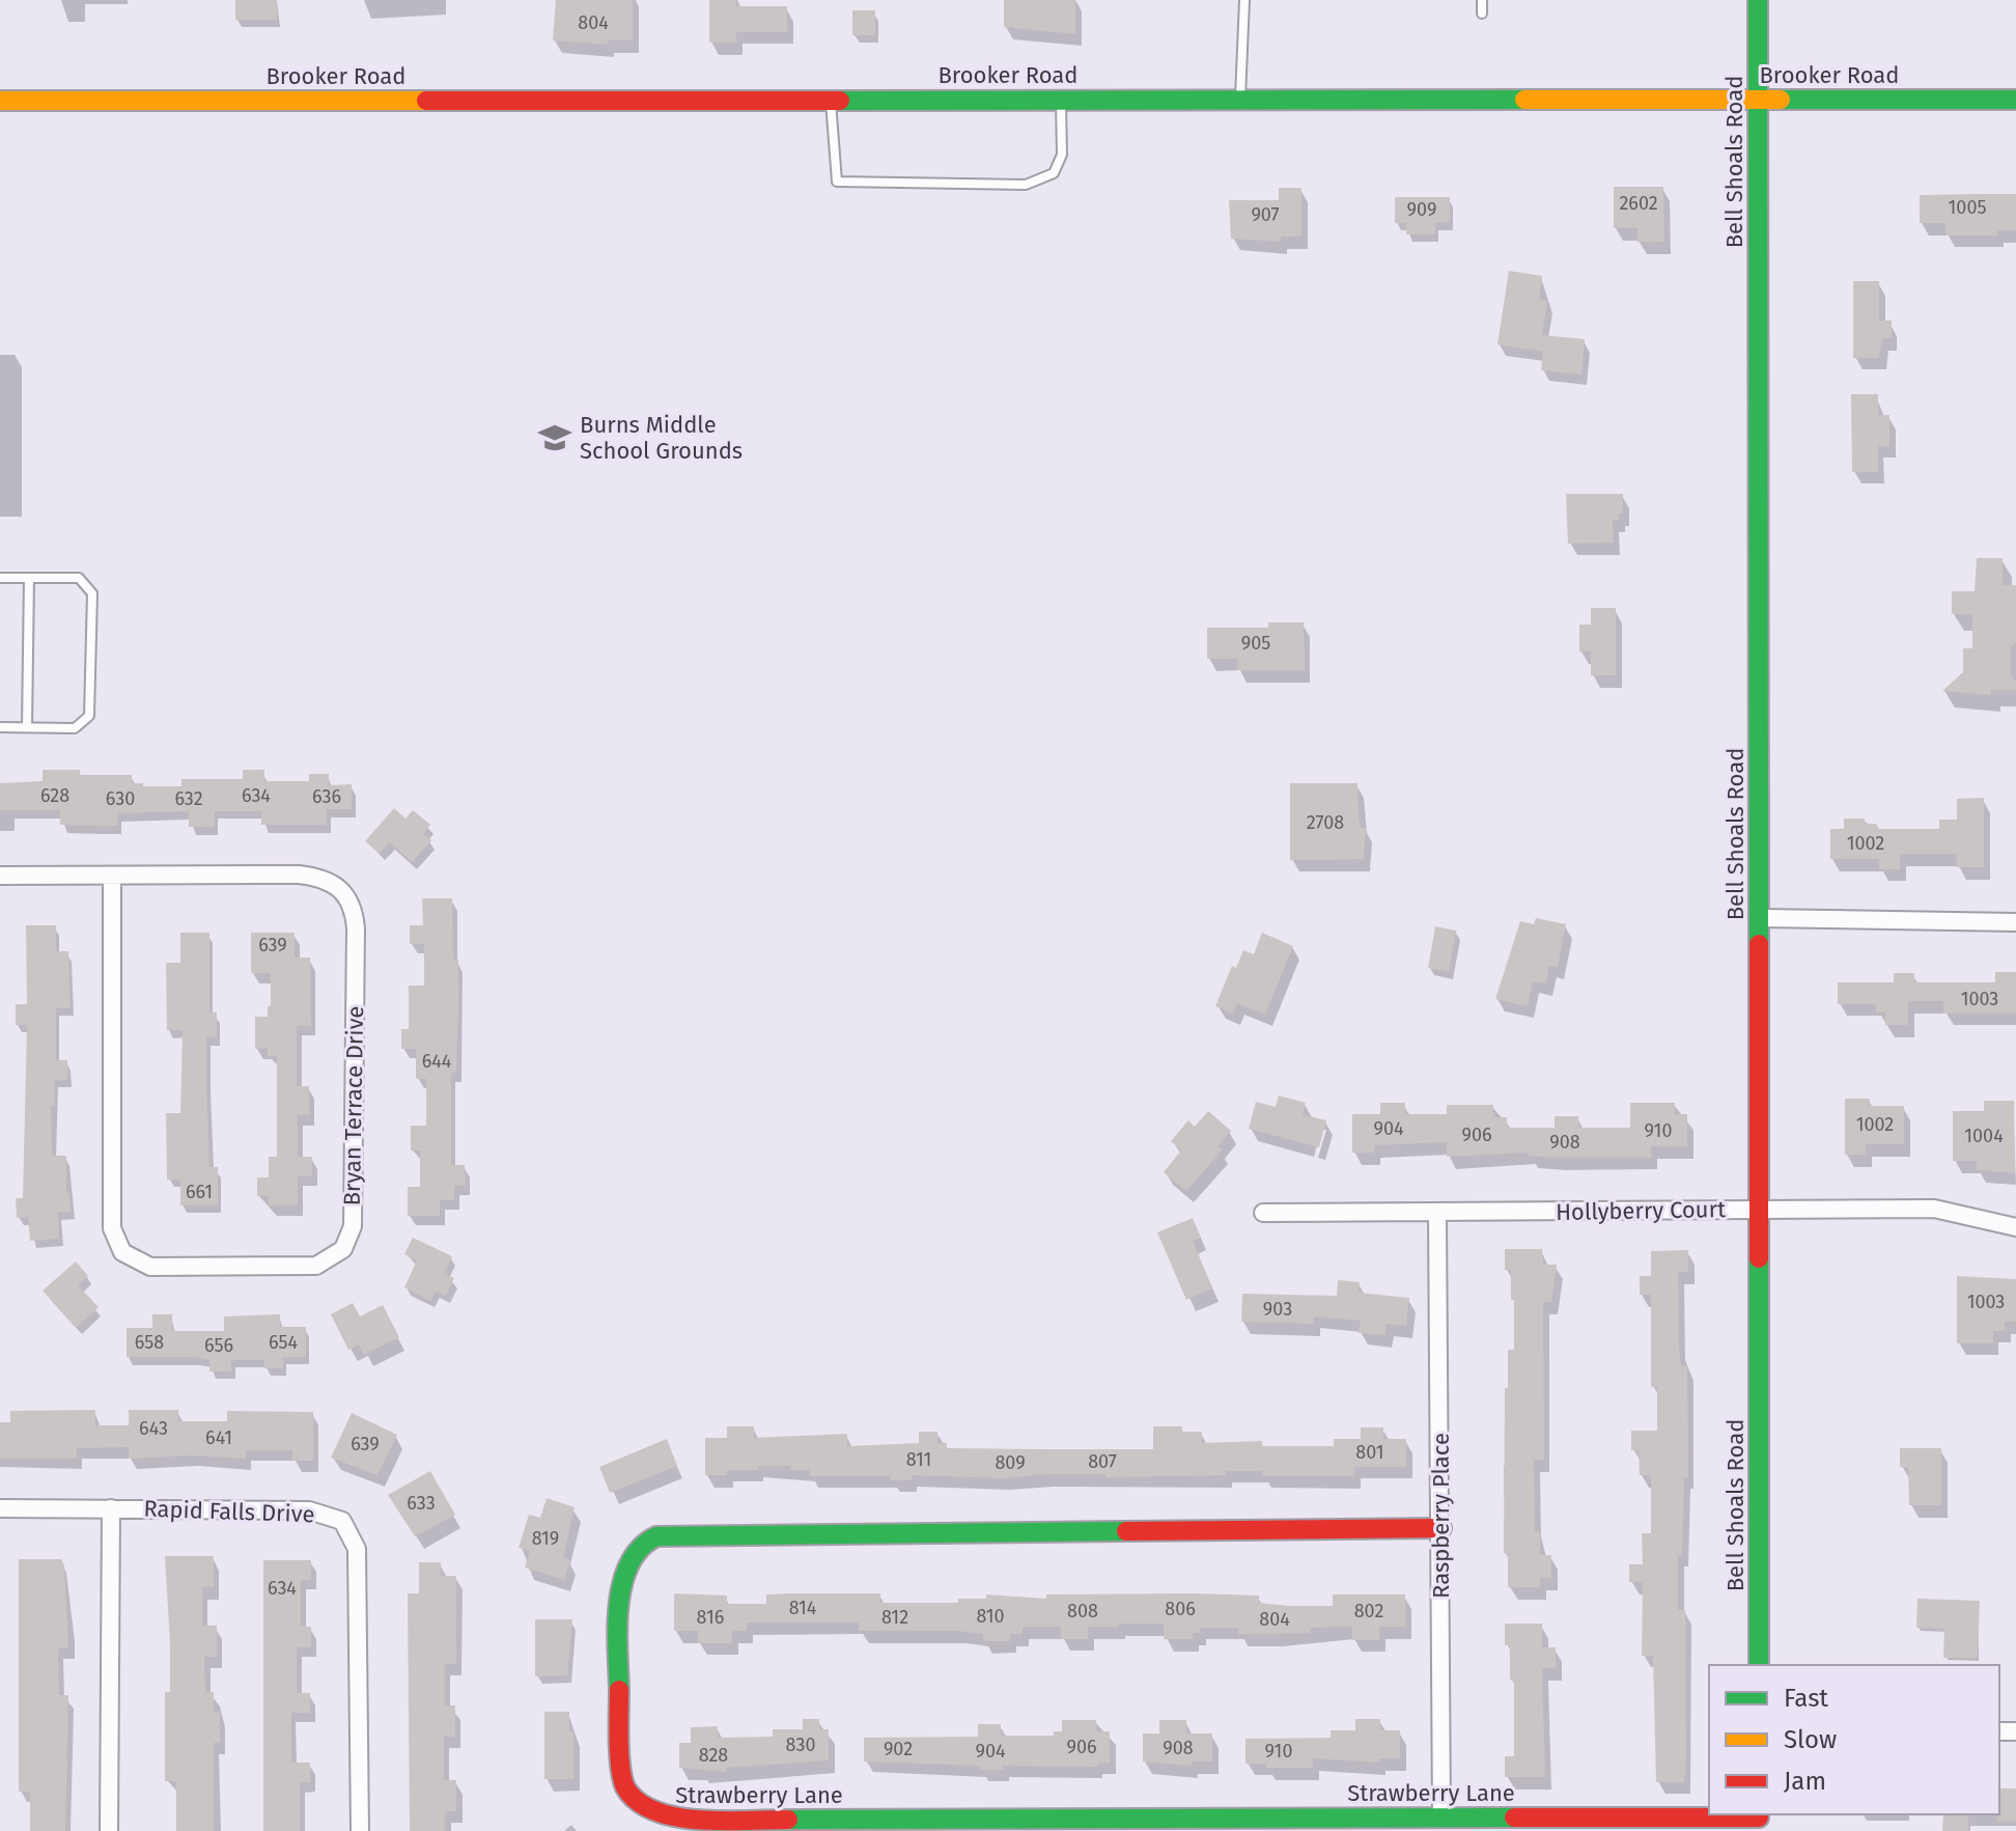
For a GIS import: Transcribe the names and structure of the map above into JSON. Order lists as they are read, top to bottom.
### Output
{
  "streets": {
    "street": [
      "Brooker Road",
      "Bell Shoals Road",
      "Bryan Terrace Drive",
      "Hollyberry Court",
      "Rapid Falls Drive",
      "Raspberry Place",
      "Strawberry Lane"
    ]
  },
  "crossings": [
    ["Brooker Road", "Bell Shoals Road"],
    ["Bell Shoals Road", "Hollyberry Court"],
    ["Hollyberry Court", "Raspberry Place"],
    ["Raspberry Place", "Strawberry Lane"]
  ],
  "places": {
    "school or university": ["Burns Middle School Grounds"]
  },
  "house_numbers": [
    "804",
    "2602",
    "1005",
    "909",
    "907",
    "905",
    "628",
    "634",
    "636",
    "630",
    "632",
    "2708",
    "1002",
    "639",
    "1003",
    "644",
    "1002",
    "904",
    "910",
    "906",
    "1004",
    "908",
    "661",
    "1003",
    "903",
    "658",
    "654",
    "656",
    "643",
    "641",
    "639",
    "801",
    "811",
    "807",
    "809",
    "633",
    "819",
    "634",
    "814",
    "806",
    "808",
    "802",
    "810",
    "816",
    "812",
    "804",
    "830",
    "906",
    "908",
    "902",
    "904",
    "910",
    "828"
  ],
  "legend": ["Fast", "Slow", "Jam"]
}
